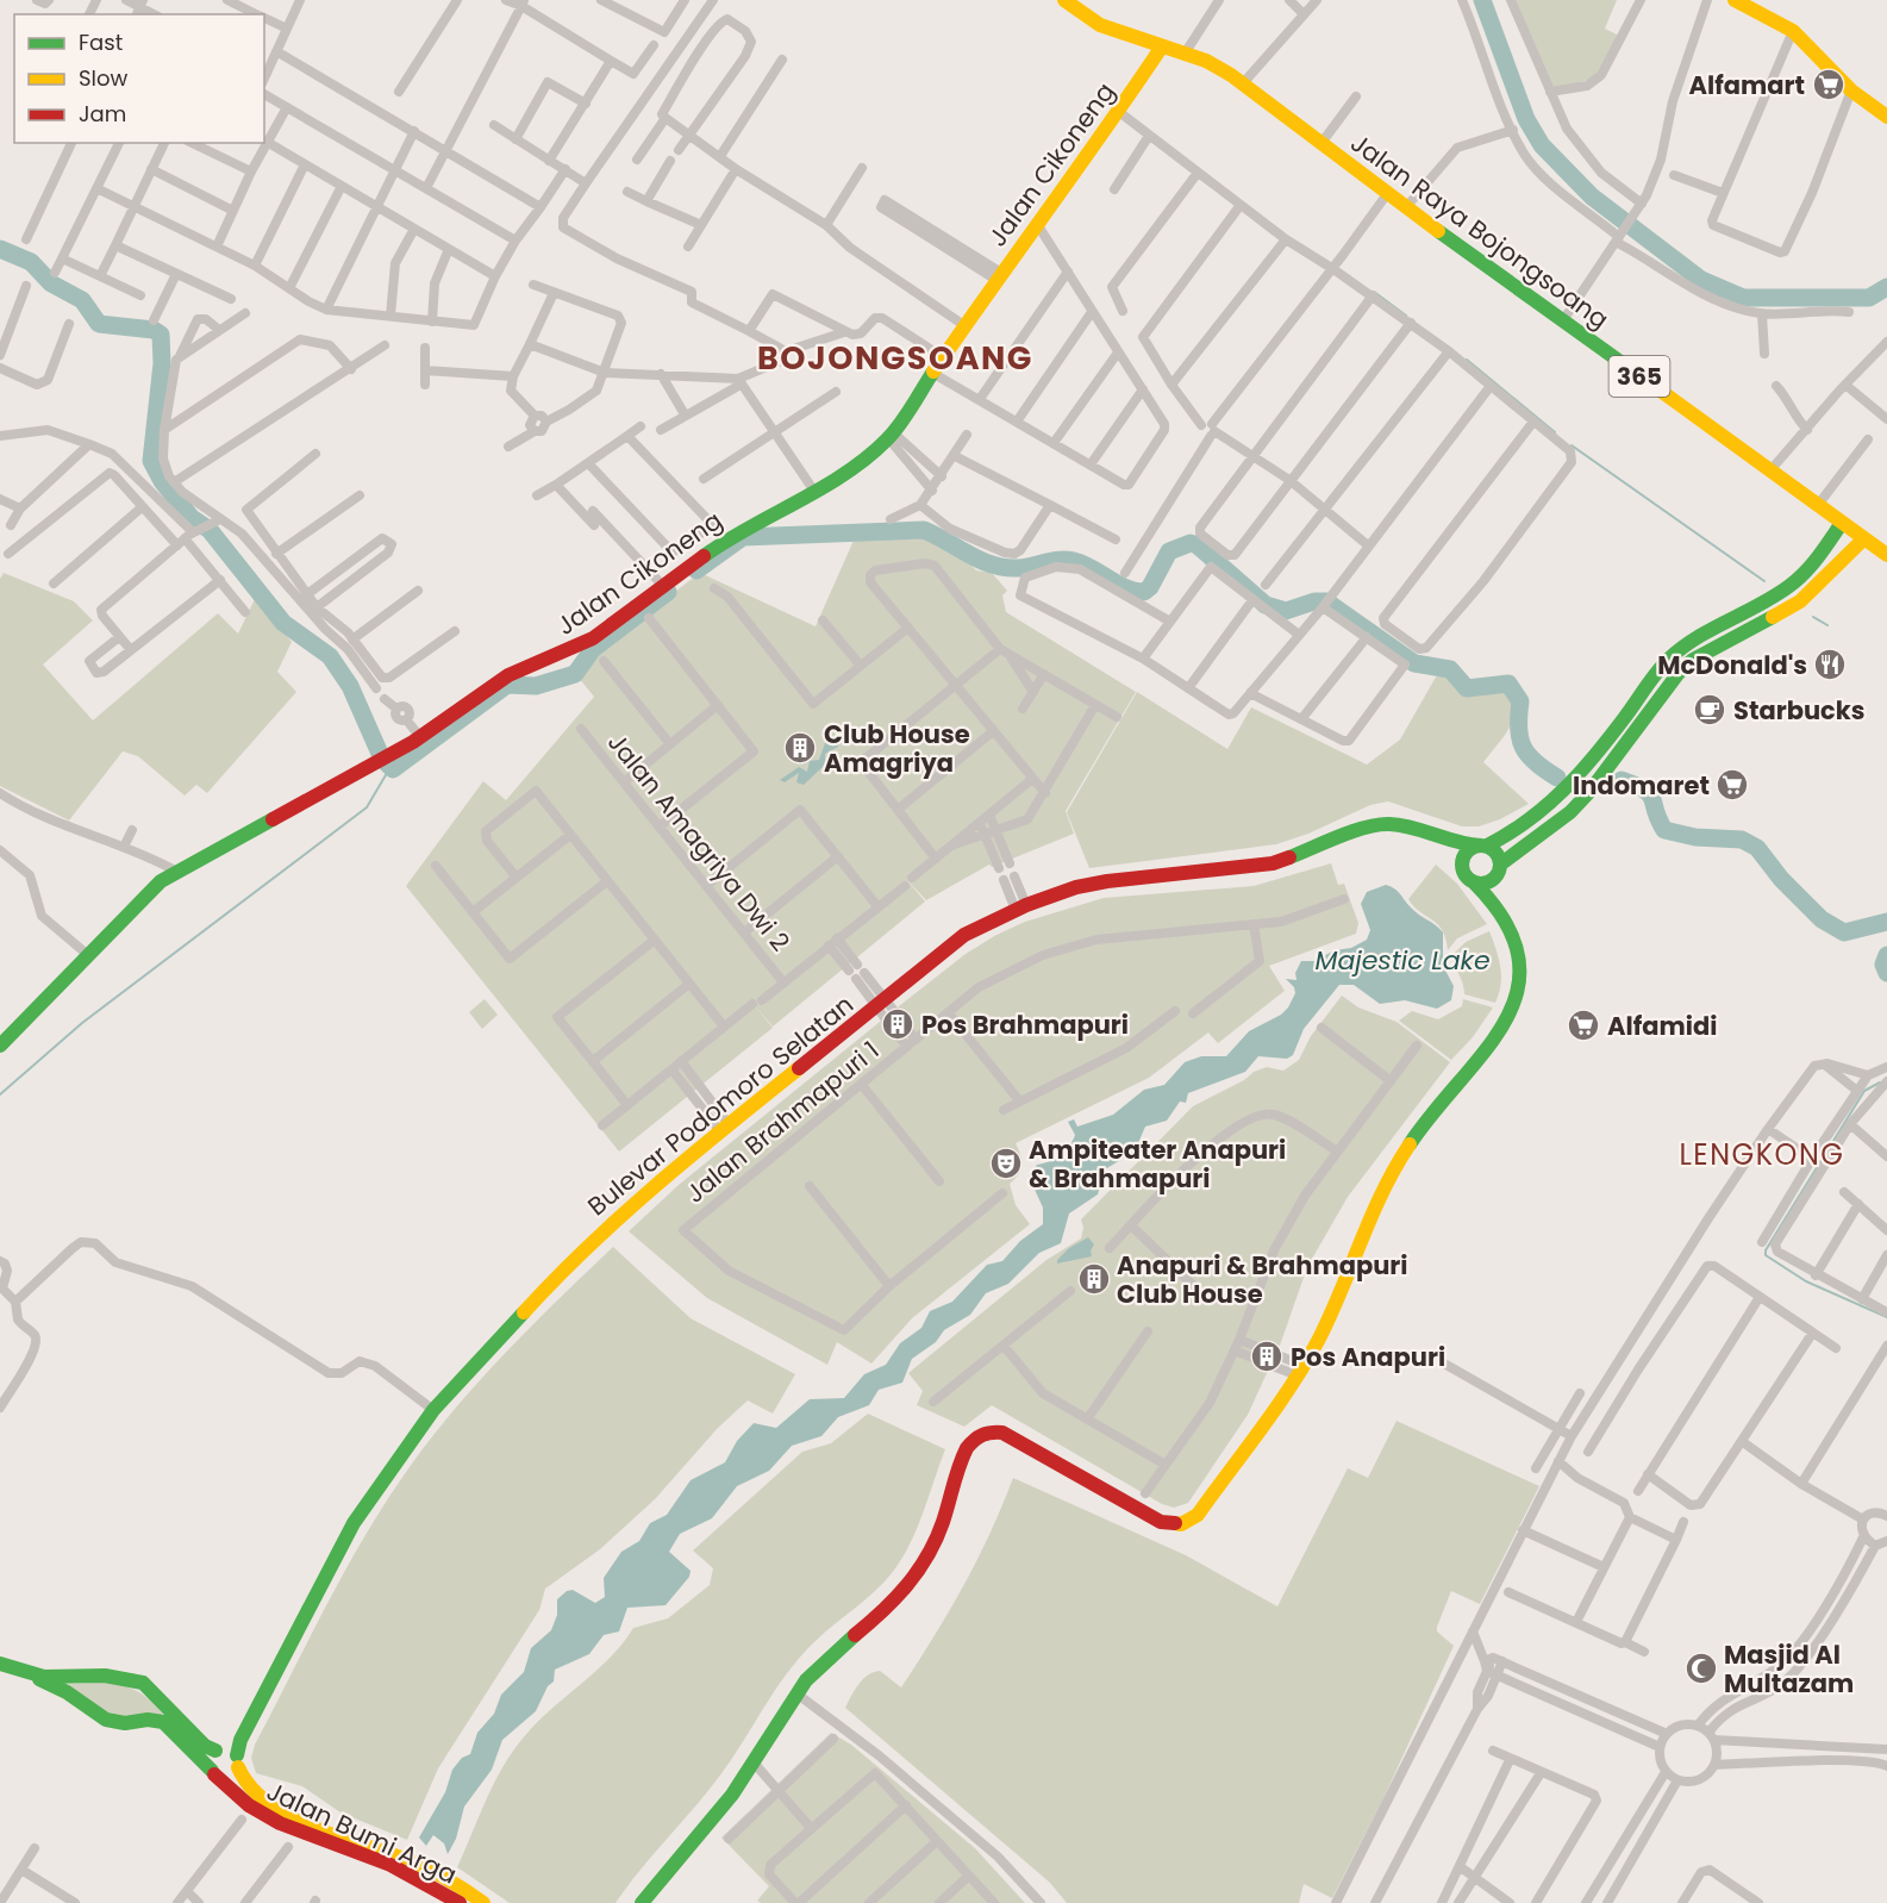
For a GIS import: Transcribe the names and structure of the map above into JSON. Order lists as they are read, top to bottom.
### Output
{
  "streets": {
    "street": [
      "Jalan Cikoneng",
      "Jalan Raya Bojongsoang",
      "365",
      "Jalan Amagriya Dwi 2",
      "Bulevar Podomoro Selatan",
      "Jalan Brahmapuri 1",
      "Jalan Bumi Arga"
    ]
  },
  "crossings": [
    ["Jalan Cikoneng", "Jalan Raya Bojongsoang"],
    ["Bulevar Podomoro Selatan", "Jalan Bumi Arga"]
  ],
  "districts": ["BOJONGSOANG", "LENGKONG"],
  "water": ["Majestic Lake"],
  "places": {
    "supermarket": ["Alfamart", "Indomaret", "Alfamidi"],
    "restaurant": ["McDonald's"],
    "cafe": ["Starbucks"],
    "building": [
      "Club House Amagriya",
      "Pos Brahmapuri",
      "Anapuri & Brahmapuri Club House",
      "Pos Anapuri"
    ],
    "theatre": ["Ampiteater Anapuri & Brahmapuri"],
    "mosque": ["Masjid Al Multazam"]
  },
  "legend": ["Fast", "Slow", "Jam"]
}
